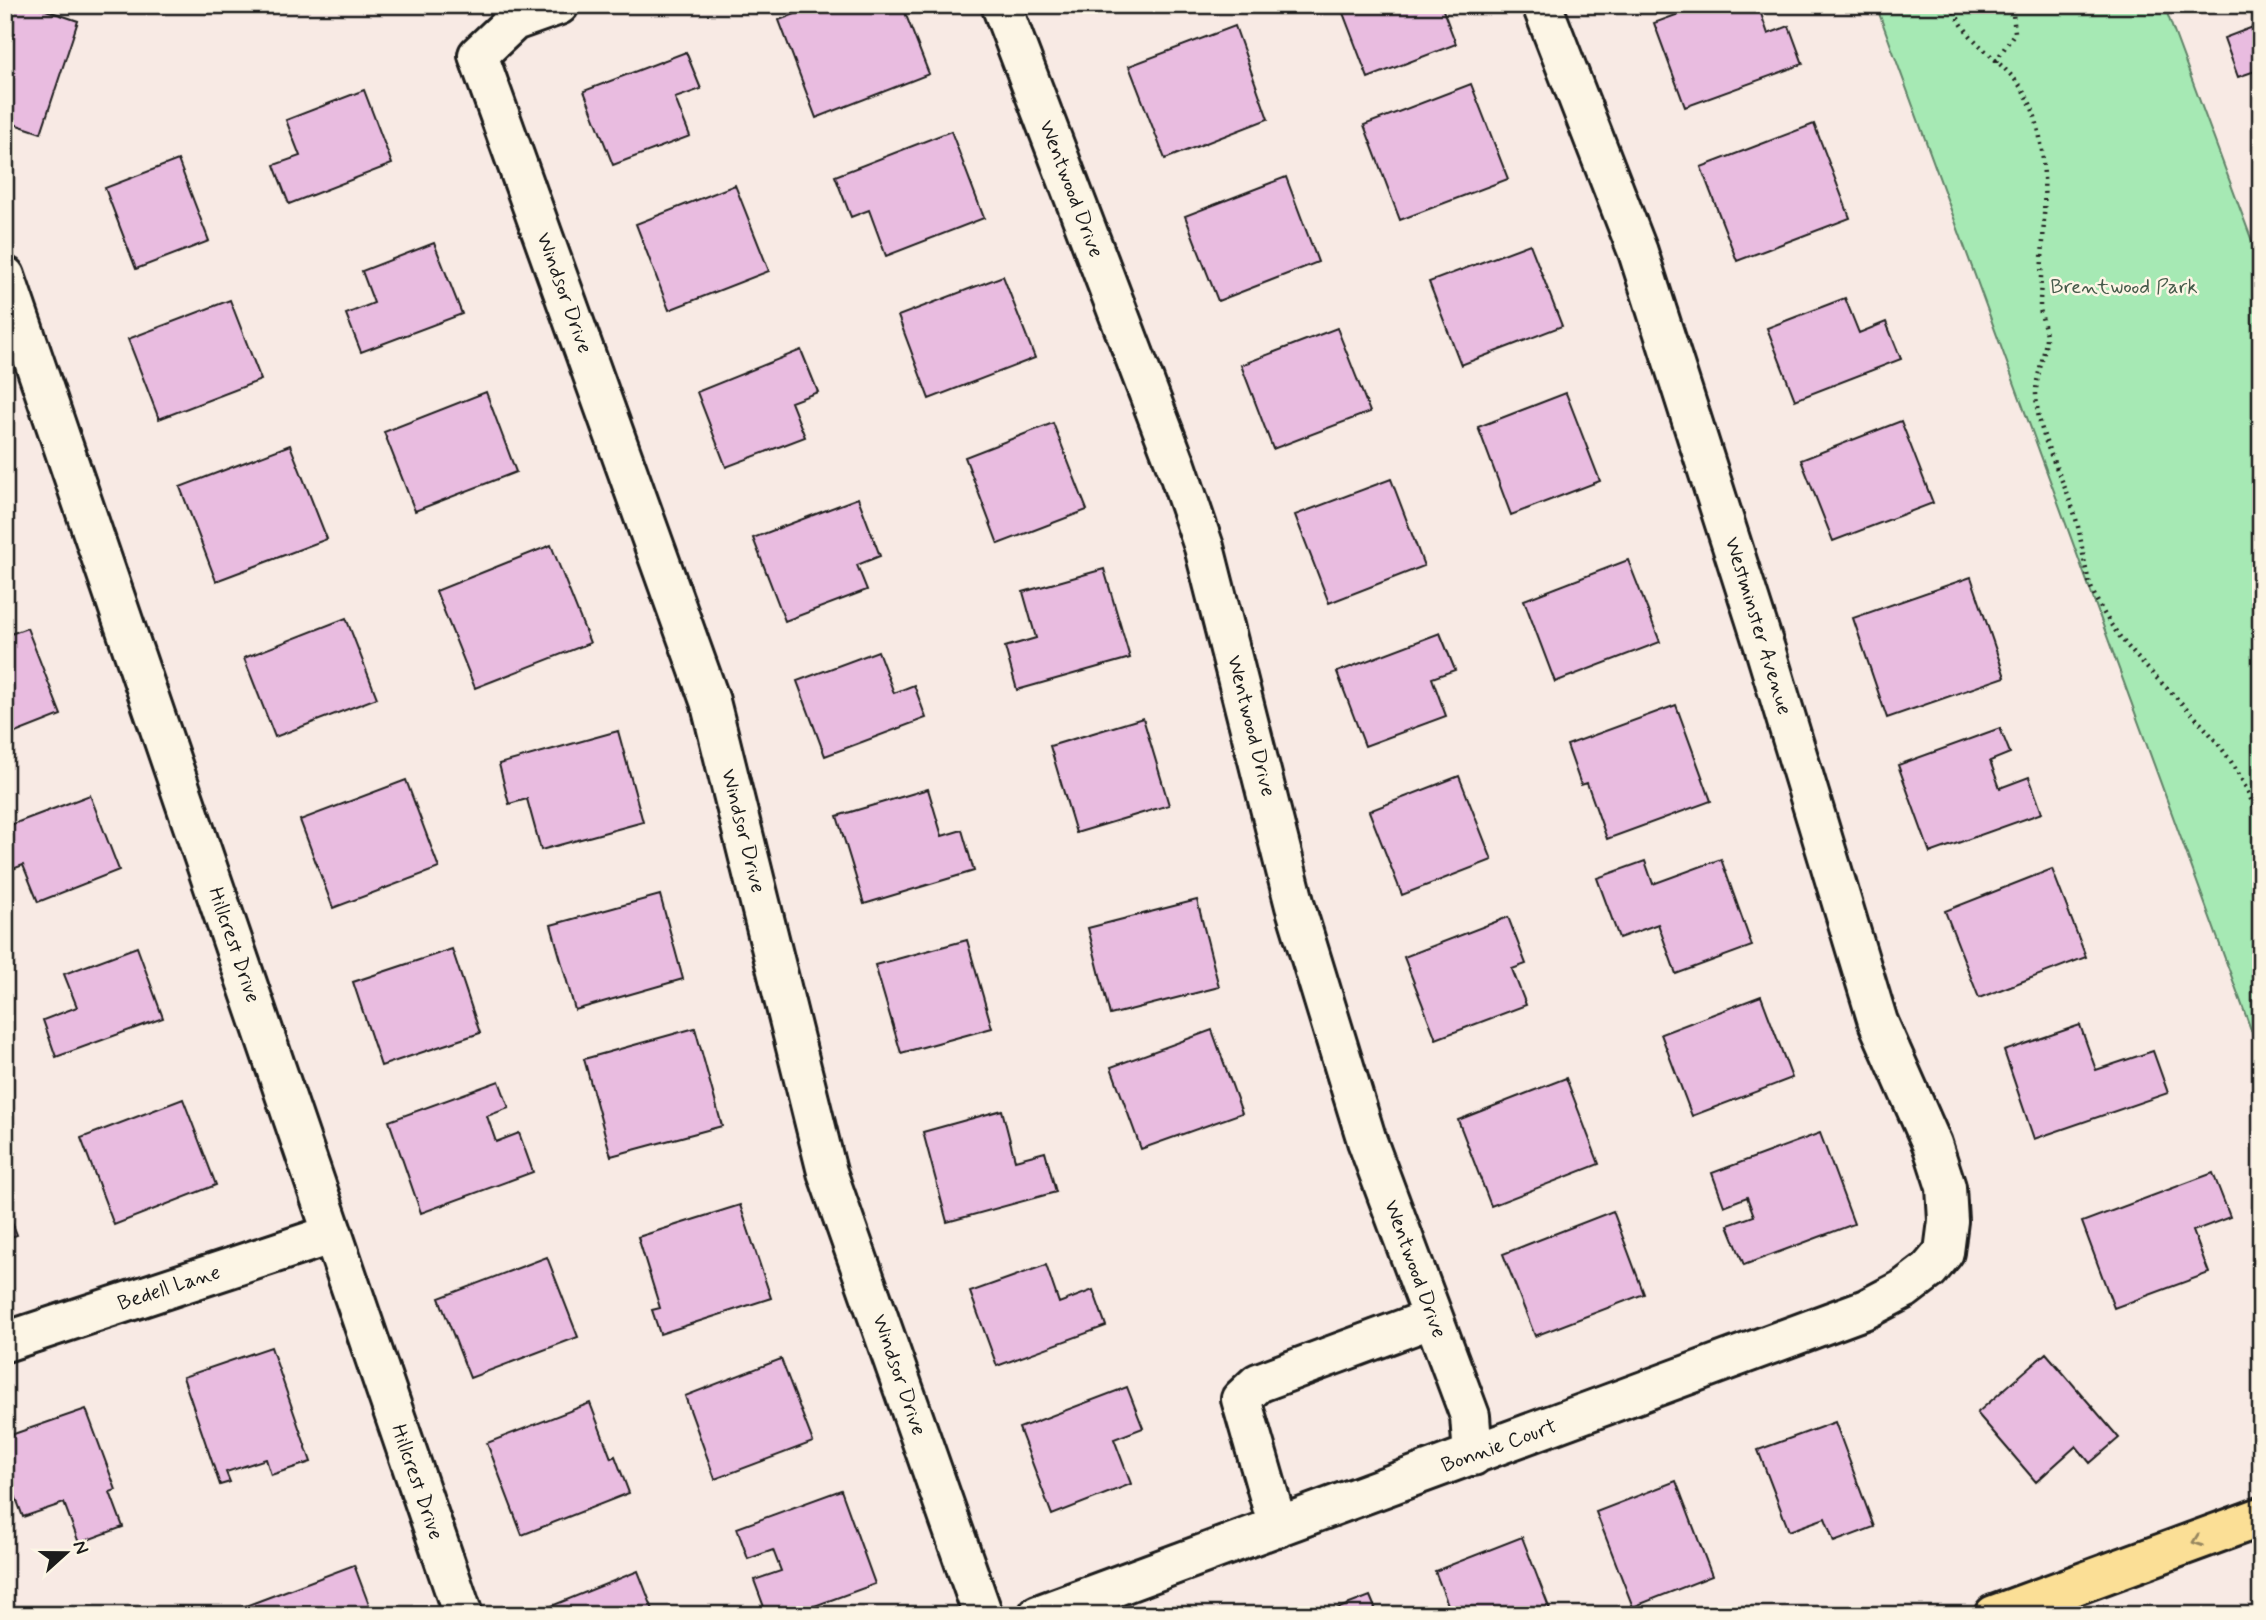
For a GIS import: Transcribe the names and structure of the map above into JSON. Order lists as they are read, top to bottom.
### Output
{
  "streets": {
    "street": [
      "Wentwood Drive",
      "Windsor Drive",
      "Westminster Avenue",
      "Hillcrest Drive",
      "Bedell Lane",
      "Bonnie Court"
    ]
  },
  "crossings": [
    ["Wentwood Drive", "Bonnie Court"],
    ["Westminster Avenue", "Bonnie Court"],
    ["Hillcrest Drive", "Bedell Lane"]
  ],
  "parks": ["Brentwood Park"],
  "north": "right"
}
